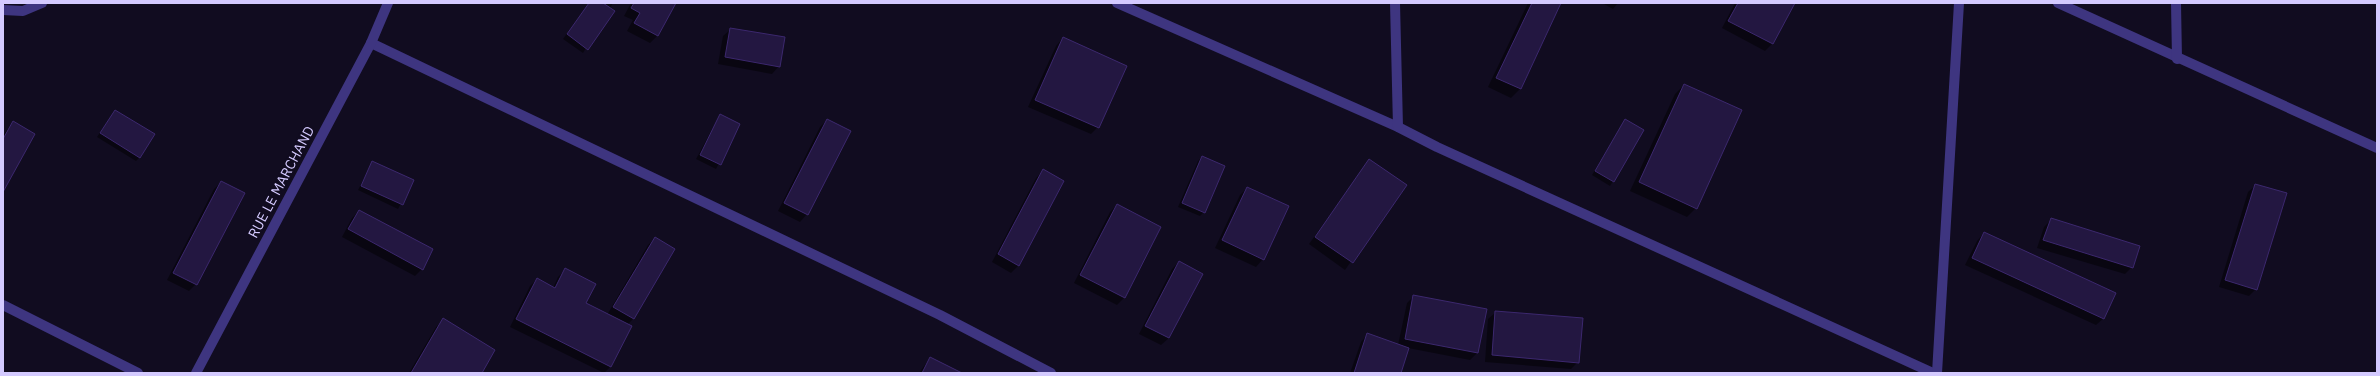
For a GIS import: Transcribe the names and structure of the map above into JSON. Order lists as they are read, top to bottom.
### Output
{
  "streets": {
    "street": ["RUE LE MARCHAND"]
  }
}
